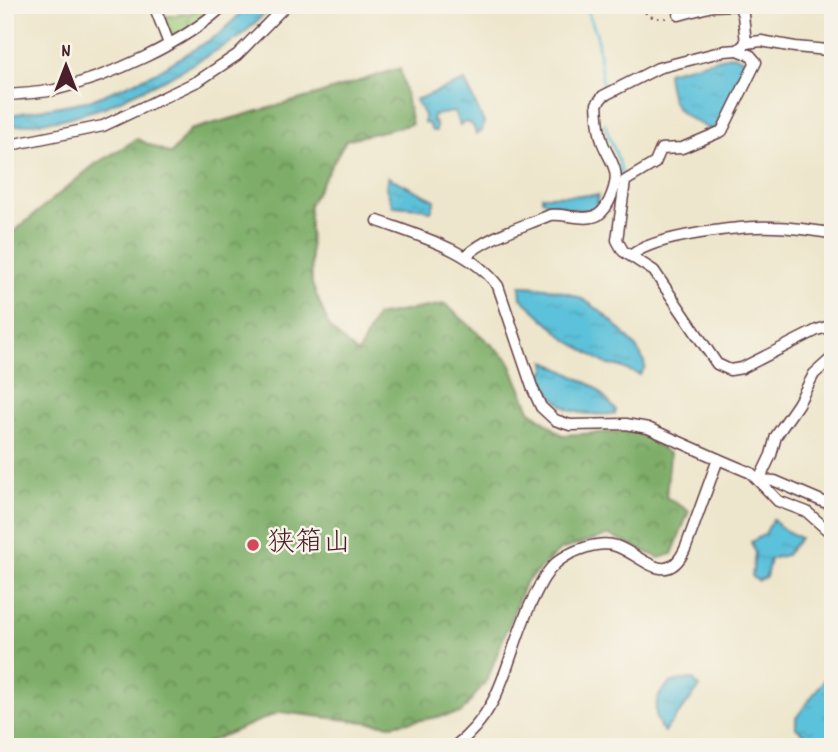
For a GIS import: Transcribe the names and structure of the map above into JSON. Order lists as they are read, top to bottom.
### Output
{
  "places": ["狭箱山"],
  "north": "top"
}
